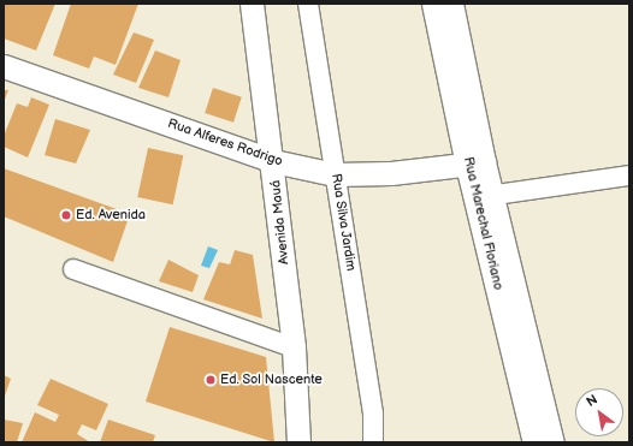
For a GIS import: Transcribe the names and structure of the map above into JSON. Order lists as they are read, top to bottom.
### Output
{
  "streets": {
    "street": [
      "Rua Alferes Rodrigo",
      "Avenida Mauá",
      "Rua Silva Jardim",
      "Rua Marechal Floriano"
    ]
  },
  "crossings": [
    ["Rua Alferes Rodrigo", "Avenida Mauá"],
    ["Rua Alferes Rodrigo", "Rua Silva Jardim"],
    ["Rua Alferes Rodrigo", "Rua Marechal Floriano"]
  ],
  "places": ["Ed. Avenida", "Ed. Sol Nascente"],
  "north": "top left"
}
